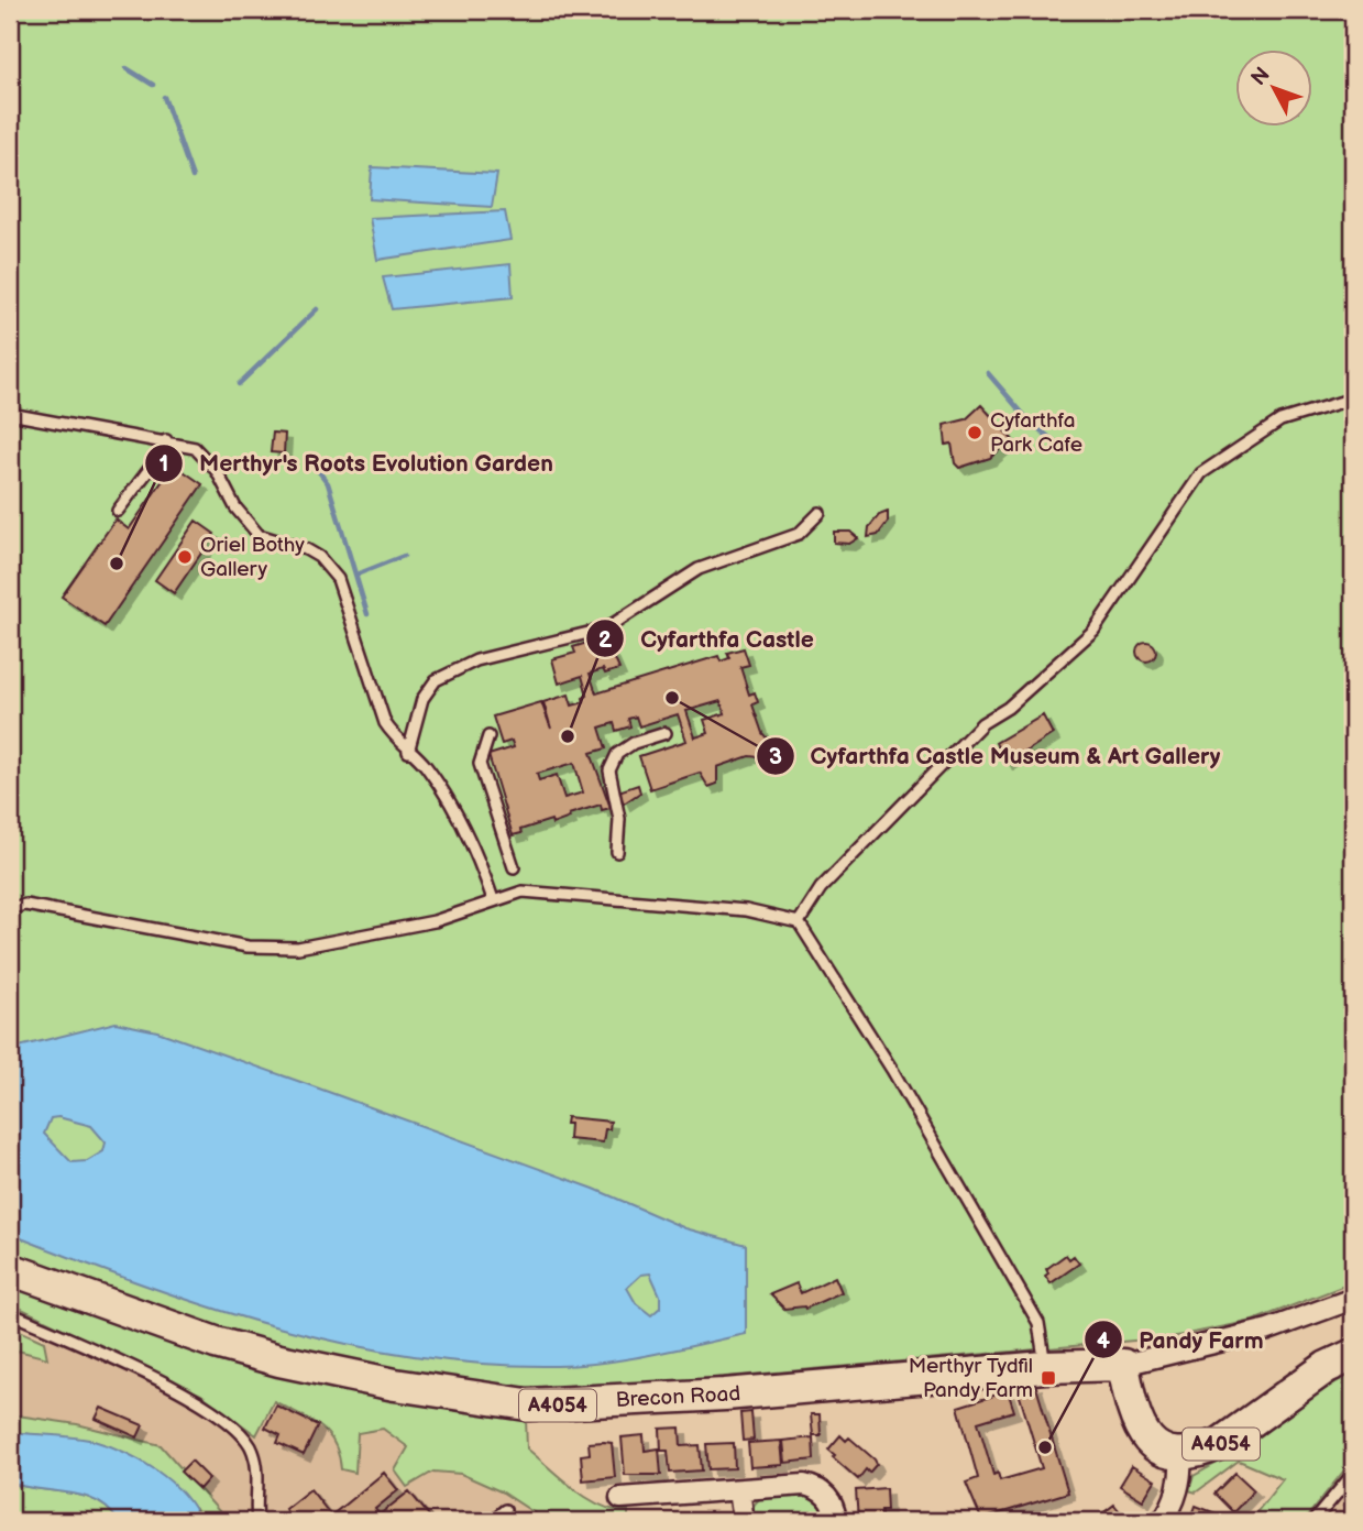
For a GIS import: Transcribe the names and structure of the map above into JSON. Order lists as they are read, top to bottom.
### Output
{
  "streets": {
    "main road": ["Brecon Road", "A4054"]
  },
  "crossings": [
    ["Brecon Road", "A4054"]
  ],
  "places": {
    "other": [
      "Cyfarthfa Park Cafe",
      "Oriel Bothy Gallery",
      "Merthyr's Roots Evolution Garden",
      "Cyfarthfa Castle Museum & Art Gallery",
      "Cyfarthfa Castle",
      "Pandy Farm"
    ],
    "transit": ["Merthyr Tydfil Pandy Farm"]
  },
  "north": "top left"
}
